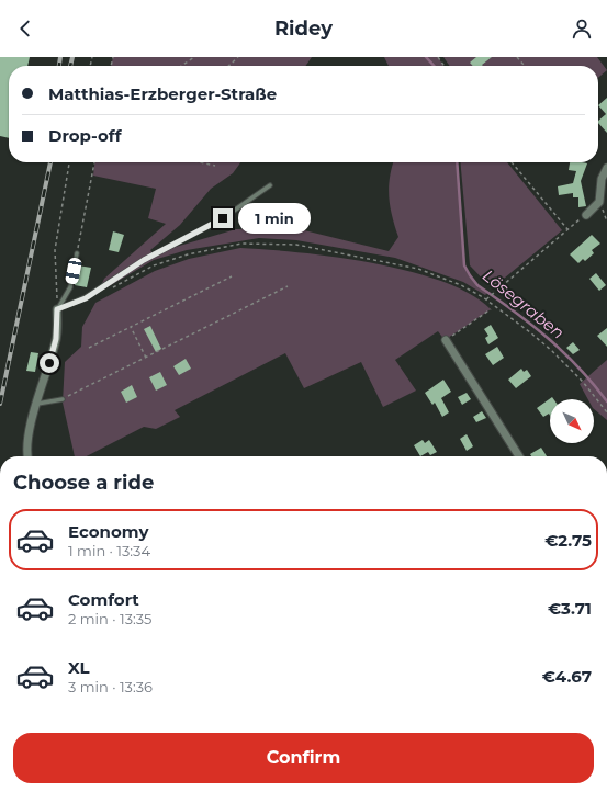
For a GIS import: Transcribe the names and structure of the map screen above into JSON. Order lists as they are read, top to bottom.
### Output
{
  "water": ["Lösegraben"],
  "north": "bottom right",
  "page": {
    "header": "Ridey",
    "banner": ["Matthias-Erzberger-Straße", "Drop-off"],
    "bubble": "1 min",
    "heading": "Choose a ride",
    "list": [
      {
        "name": "Economy",
        "note": "1 min · 13:34",
        "value": "€2.75"
      },
      {
        "name": "Comfort",
        "note": "2 min · 13:35",
        "value": "€3.71"
      },
      {
        "name": "XL",
        "note": "3 min · 13:36",
        "value": "€4.67"
      }
    ],
    "buttons": "Confirm"
  }
}
